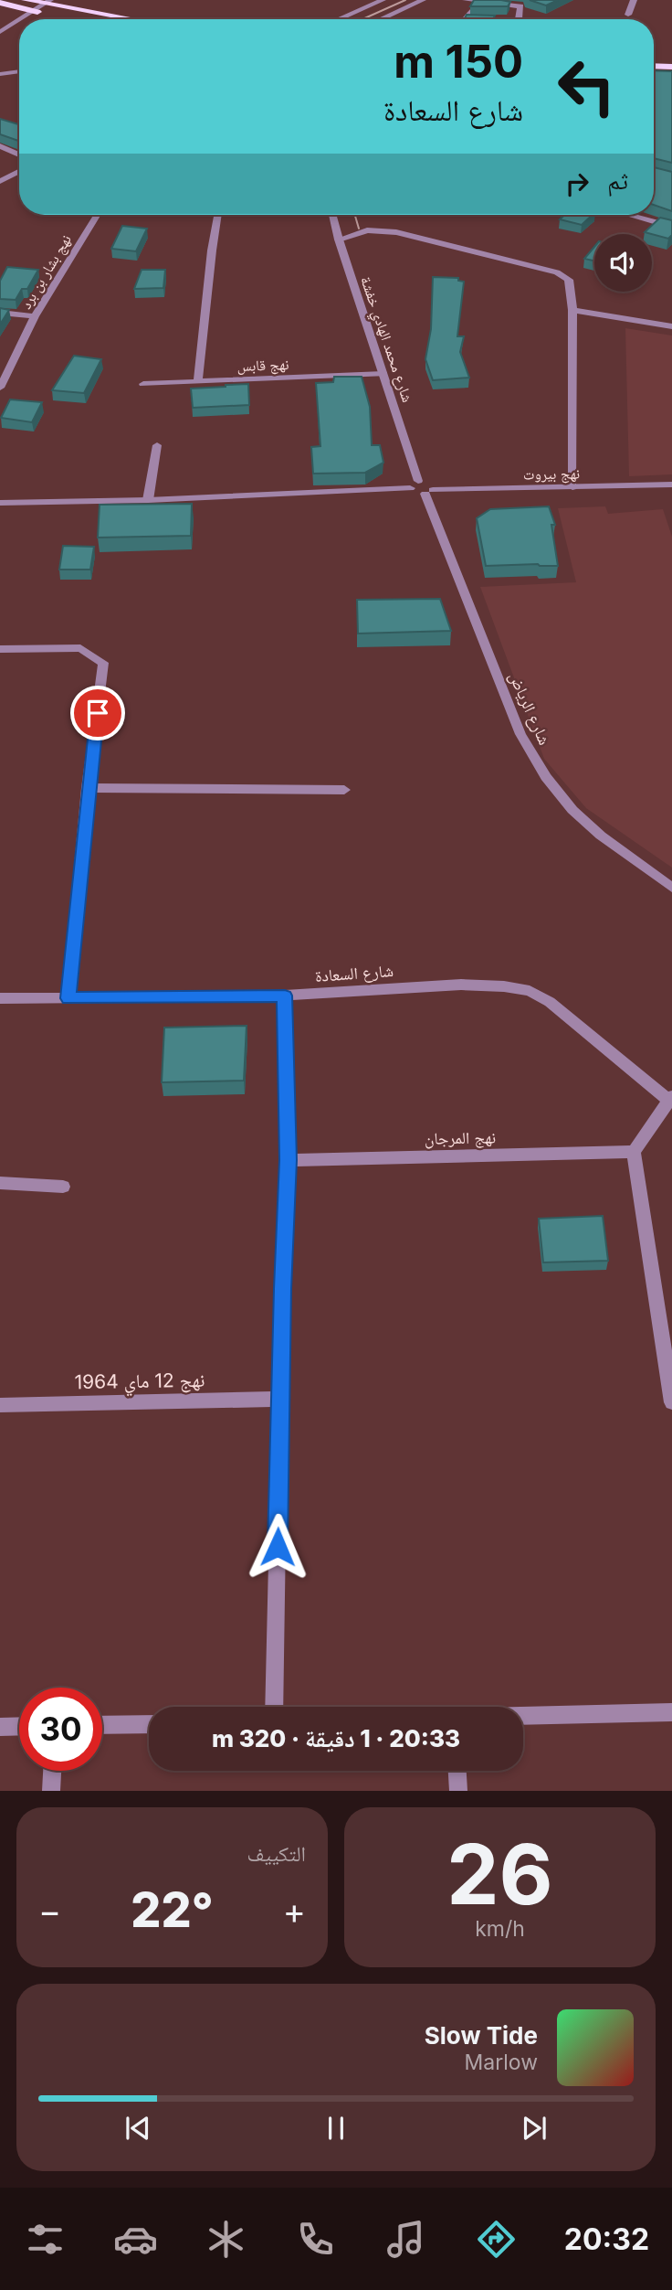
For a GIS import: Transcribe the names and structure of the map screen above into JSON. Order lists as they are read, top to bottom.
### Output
{
  "streets": {
    "street": [
      "نهج بشار بن برد",
      "شارع محمد الهادي خفشة",
      "نهج قابس",
      "نهج بيروت",
      "شارع الرياض",
      "شارع السعادة",
      "نهج المرجان",
      "نهج 12 ماي 1964"
    ]
  },
  "crossings": [
    ["شارع محمد الهادي خفشة", "نهج قابس"],
    ["نهج بيروت", "شارع الرياض"]
  ],
  "page": {
    "turn": ["150 m", "شارع السعادة"],
    "then": "ثم",
    "limit": "30",
    "trip": "20:33 · 1 دقيقة · 320 m",
    "tile": [
      ["26", "km/h"],
      "التكييف"
    ],
    "heat": ["−", "22°", "+"],
    "song": ["Slow Tide", "Marlow"],
    "tabs": "20:32"
  }
}
